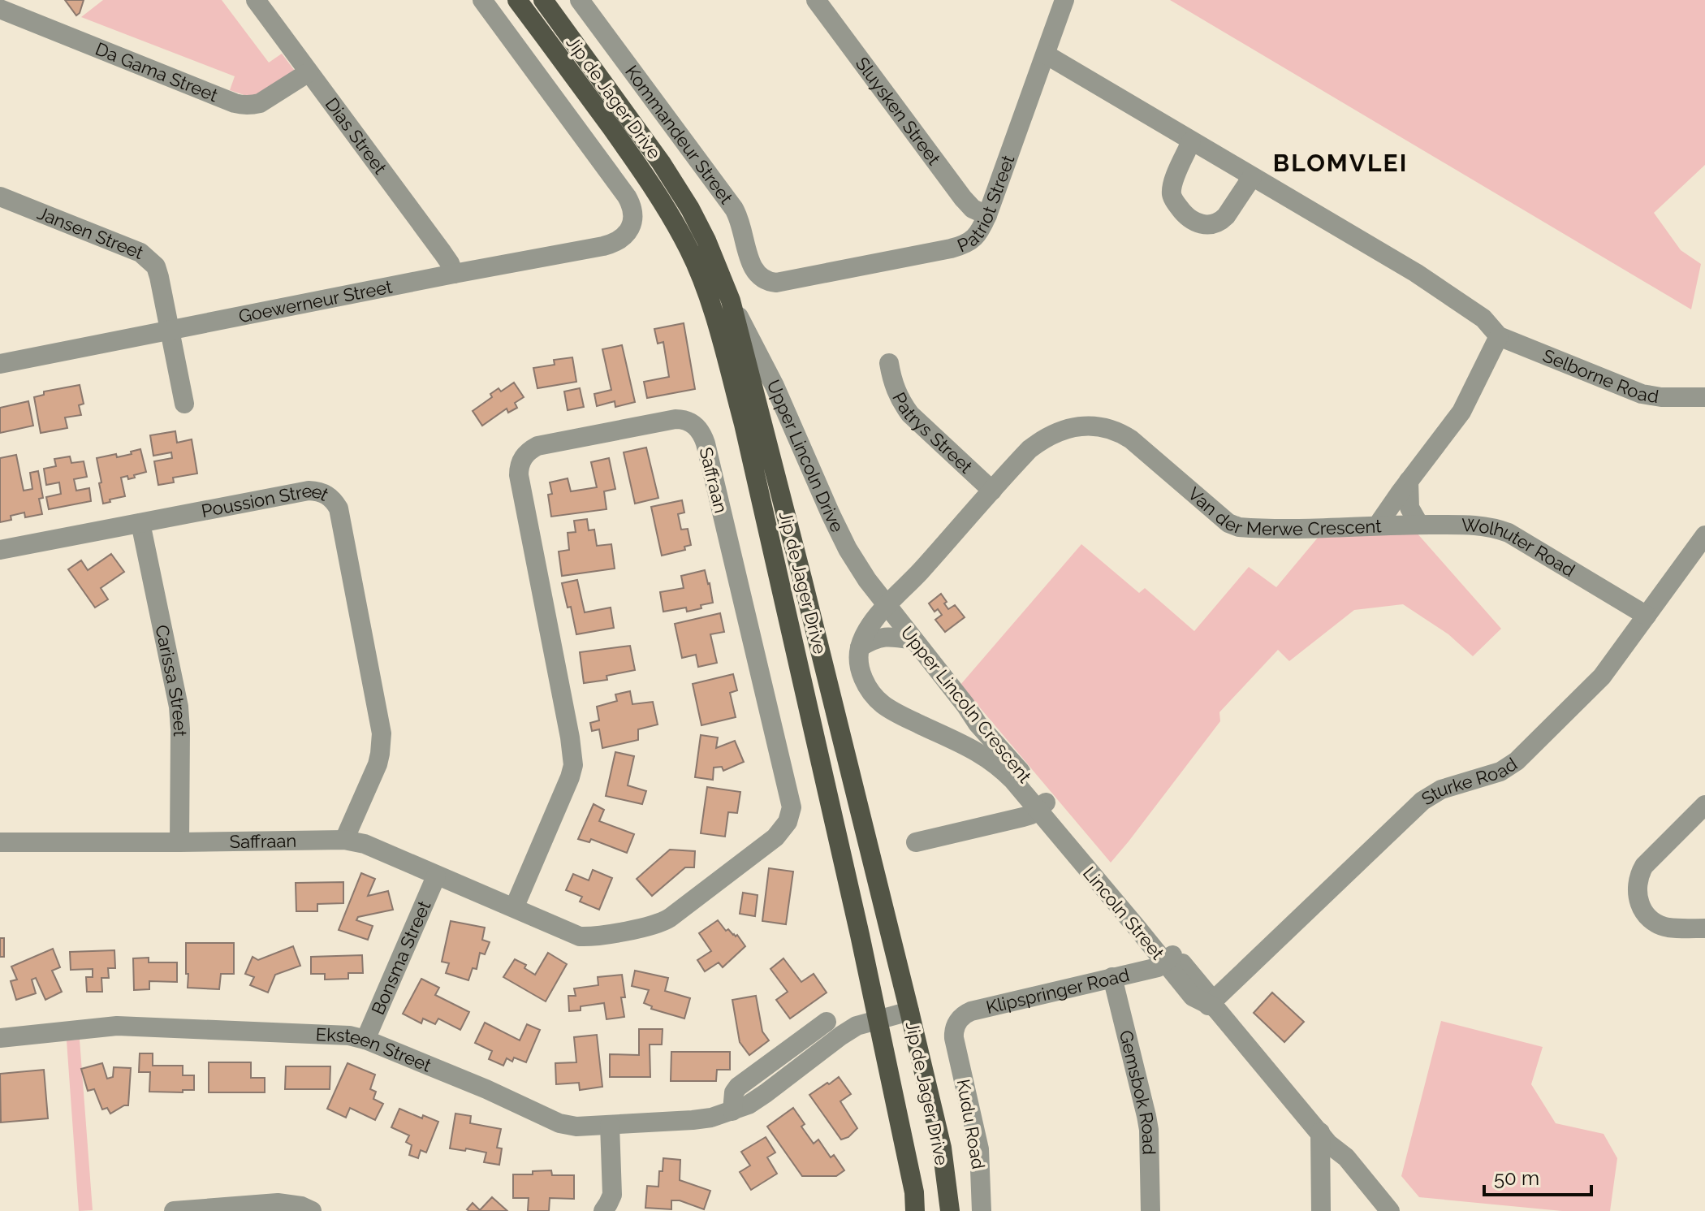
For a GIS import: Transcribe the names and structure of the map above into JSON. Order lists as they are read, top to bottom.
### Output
{
  "streets": {
    "main road": ["Jip de Jager Drive"],
    "street": [
      "Da Gama Street",
      "Sluysken Street",
      "Kommandeur Street",
      "Dias Street",
      "Patriot Street",
      "Jansen Street",
      "Goewerneur Street",
      "Selborne Road",
      "Patrys Street",
      "Upper Lincoln Drive",
      "Saffraan",
      "Van der Merwe Crescent",
      "Poussion Street",
      "Wolhuter Road",
      "Carissa Street",
      "Upper Lincoln Crescent",
      "Sturke Road",
      "Lincoln Street",
      "Bonsma Street",
      "Klipspringer Road",
      "Eksteen Street",
      "Gemsbok Road",
      "Kudu Road"
    ]
  },
  "crossings": [
    ["Da Gama Street", "Dias Street"],
    ["Jip de Jager Drive", "Upper Lincoln Drive"],
    ["Jip de Jager Drive", "Eksteen Street"],
    ["Sluysken Street", "Patriot Street"],
    ["Kommandeur Street", "Patriot Street"],
    ["Dias Street", "Goewerneur Street"],
    ["Jansen Street", "Goewerneur Street"],
    ["Selborne Road", "Van der Merwe Crescent"],
    ["Patrys Street", "Van der Merwe Crescent"],
    ["Upper Lincoln Drive", "Van der Merwe Crescent"],
    ["Upper Lincoln Drive", "Upper Lincoln Crescent"],
    ["Saffraan", "Poussion Street"],
    ["Saffraan", "Carissa Street"],
    ["Saffraan", "Bonsma Street"],
    ["Van der Merwe Crescent", "Wolhuter Road"],
    ["Van der Merwe Crescent", "Upper Lincoln Crescent"],
    ["Poussion Street", "Carissa Street"],
    ["Wolhuter Road", "Sturke Road"],
    ["Upper Lincoln Crescent", "Lincoln Street"],
    ["Sturke Road", "Lincoln Street"],
    ["Lincoln Street", "Klipspringer Road"],
    ["Bonsma Street", "Eksteen Street"],
    ["Klipspringer Road", "Gemsbok Road"],
    ["Klipspringer Road", "Kudu Road"]
  ],
  "districts": ["BLOMVLEI"],
  "scale_bar": "50 m"
}
